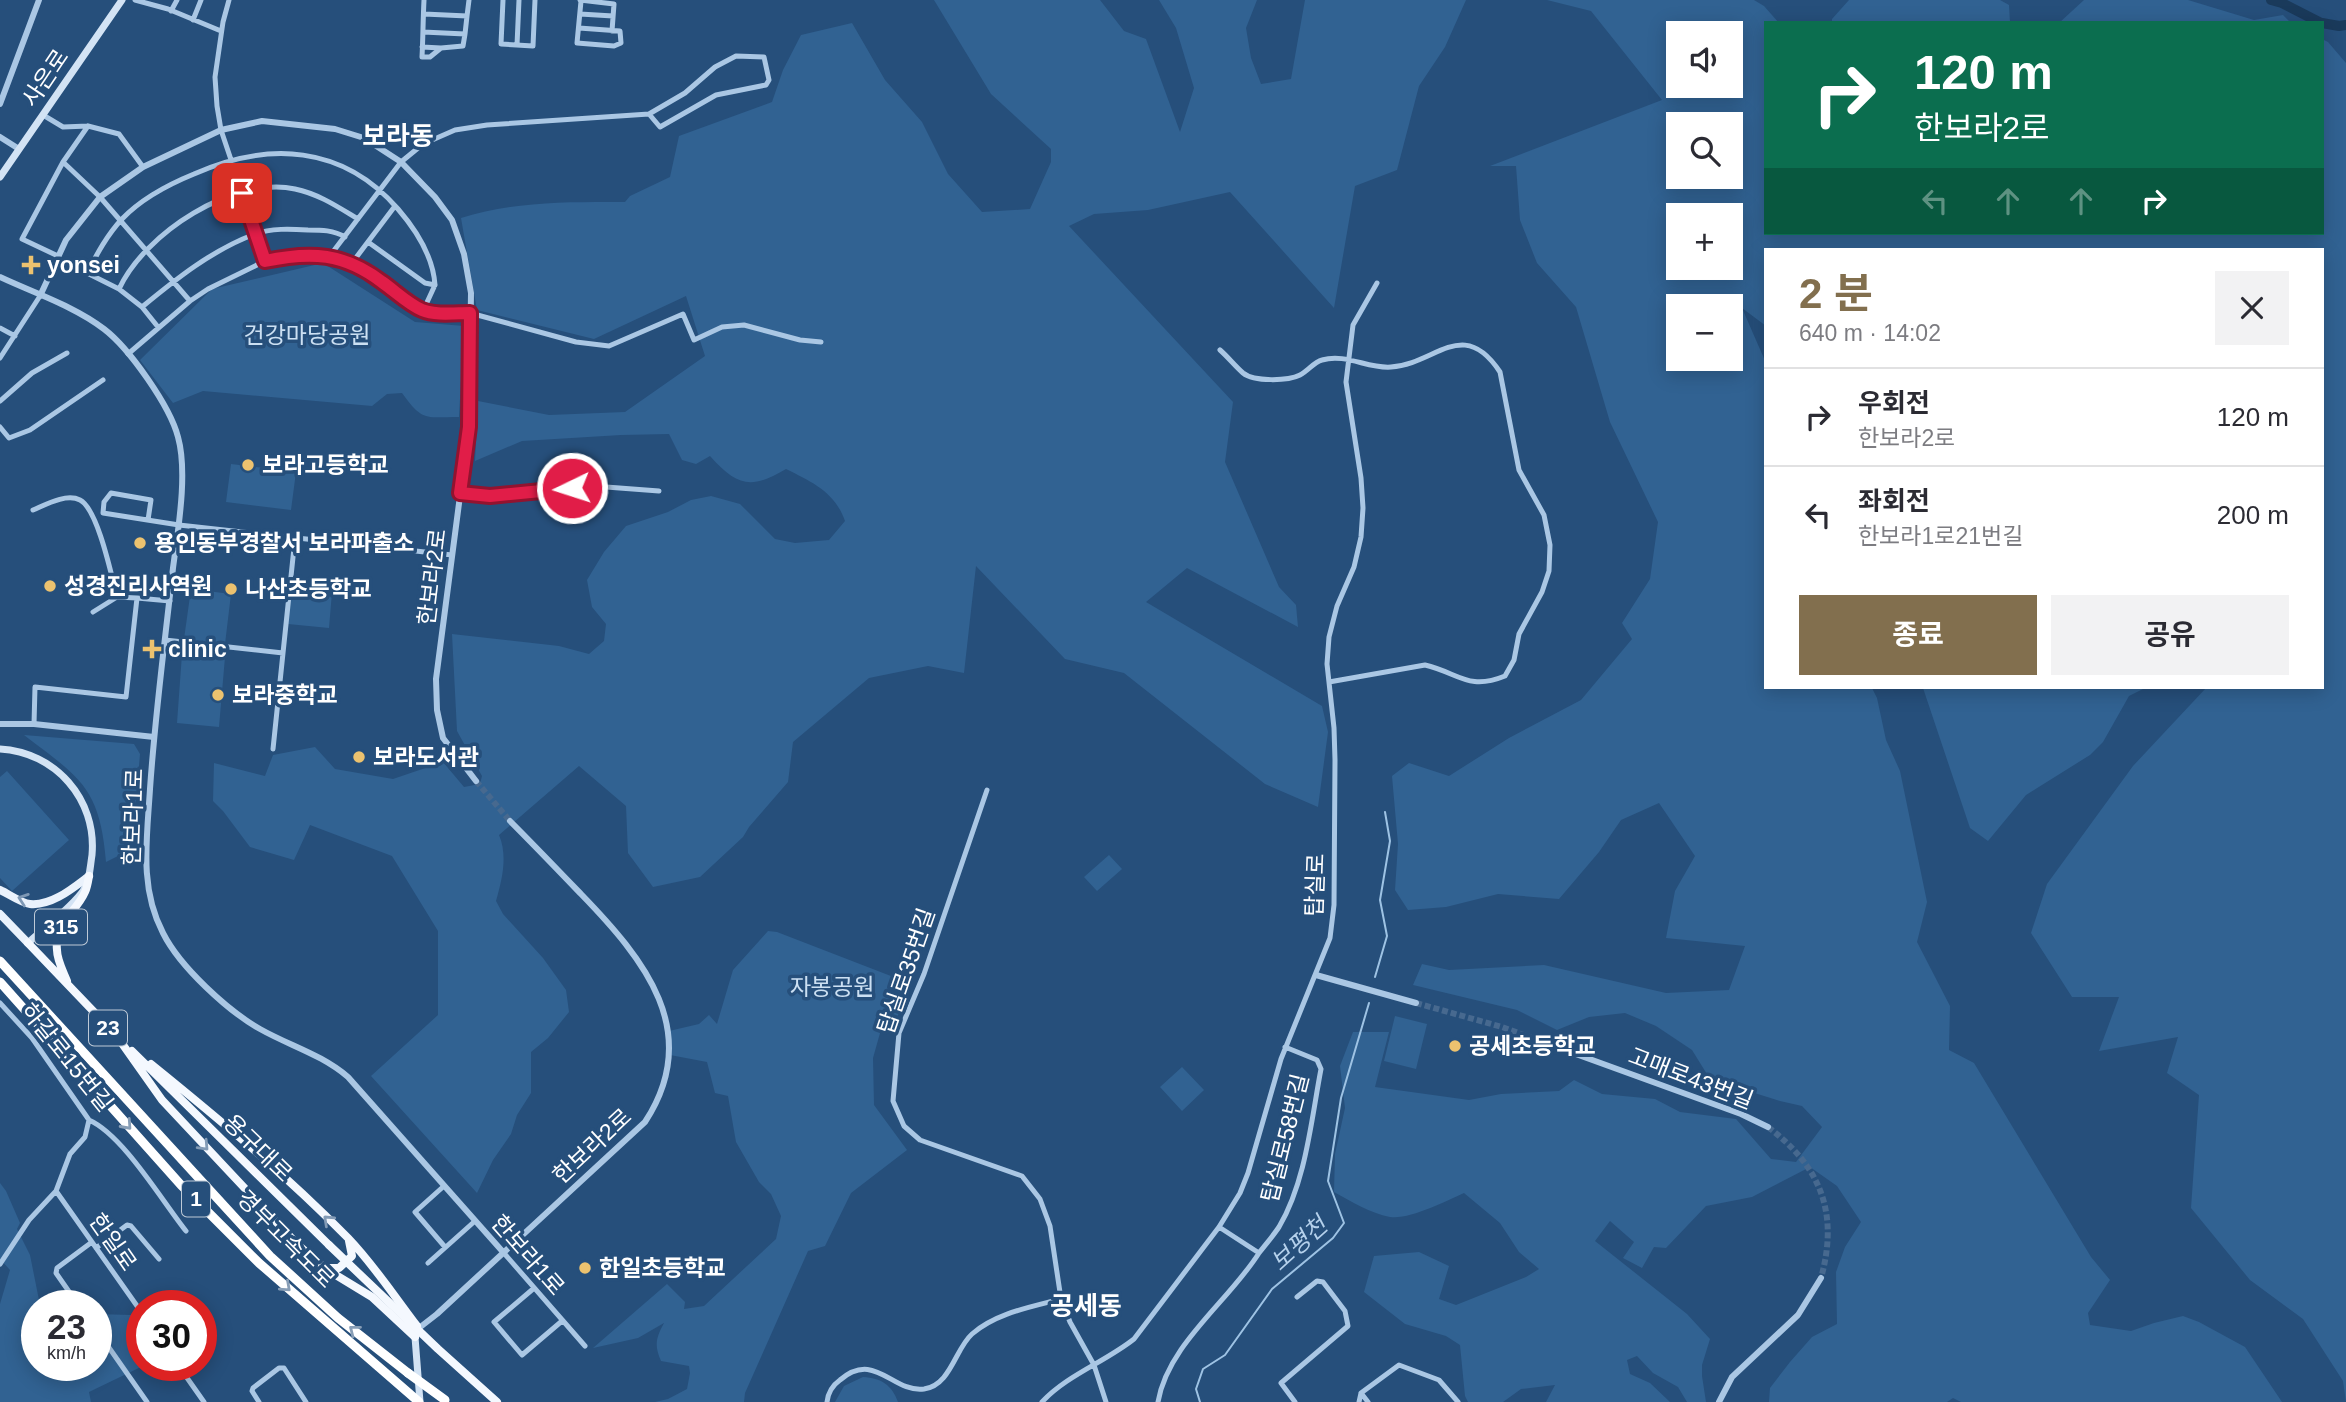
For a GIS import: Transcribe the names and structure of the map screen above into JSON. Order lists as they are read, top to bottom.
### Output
{
  "streets": {
    "highway": [
      "315",
      "23",
      "용구대로",
      "1",
      "경부고속도로"
    ],
    "main road": ["사은로"],
    "street": [
      "한보라2로",
      "한보라1로",
      "탑실로",
      "탑실로35번길",
      "하갈로15번길",
      "고매로43번길",
      "탑실로58번길",
      "한일로"
    ]
  },
  "crossings": [
    ["한보라2로", "한보라1로"],
    ["탑실로", "탑실로35번길"],
    ["탑실로", "탑실로58번길"],
    ["315", "용구대로"]
  ],
  "districts": ["보라동", "공세동"],
  "water": ["보평천"],
  "parks": ["건강마당공원", "자봉공원"],
  "places": {
    "health": ["yonsei", "clinic"],
    "other": [
      "보라고등학교",
      "용인동부경찰서 보라파출소",
      "성경진리사역원",
      "나산초등학교",
      "보라중학교",
      "보라도서관",
      "공세초등학교",
      "한일초등학교"
    ]
  },
  "page": {
    "map_buttons": ["+", "−"],
    "turn": ["120 m", "한보라2로"],
    "heading": ["2 분", "640 m · 14:02"],
    "list": [
      {
        "name": "우회전",
        "note": "한보라2로",
        "value": "120 m"
      },
      {
        "name": "좌회전",
        "note": "한보라1로21번길",
        "value": "200 m"
      }
    ],
    "buttons": ["종료", "공유"],
    "speed": "23 km/h",
    "limit": "30"
  }
}
